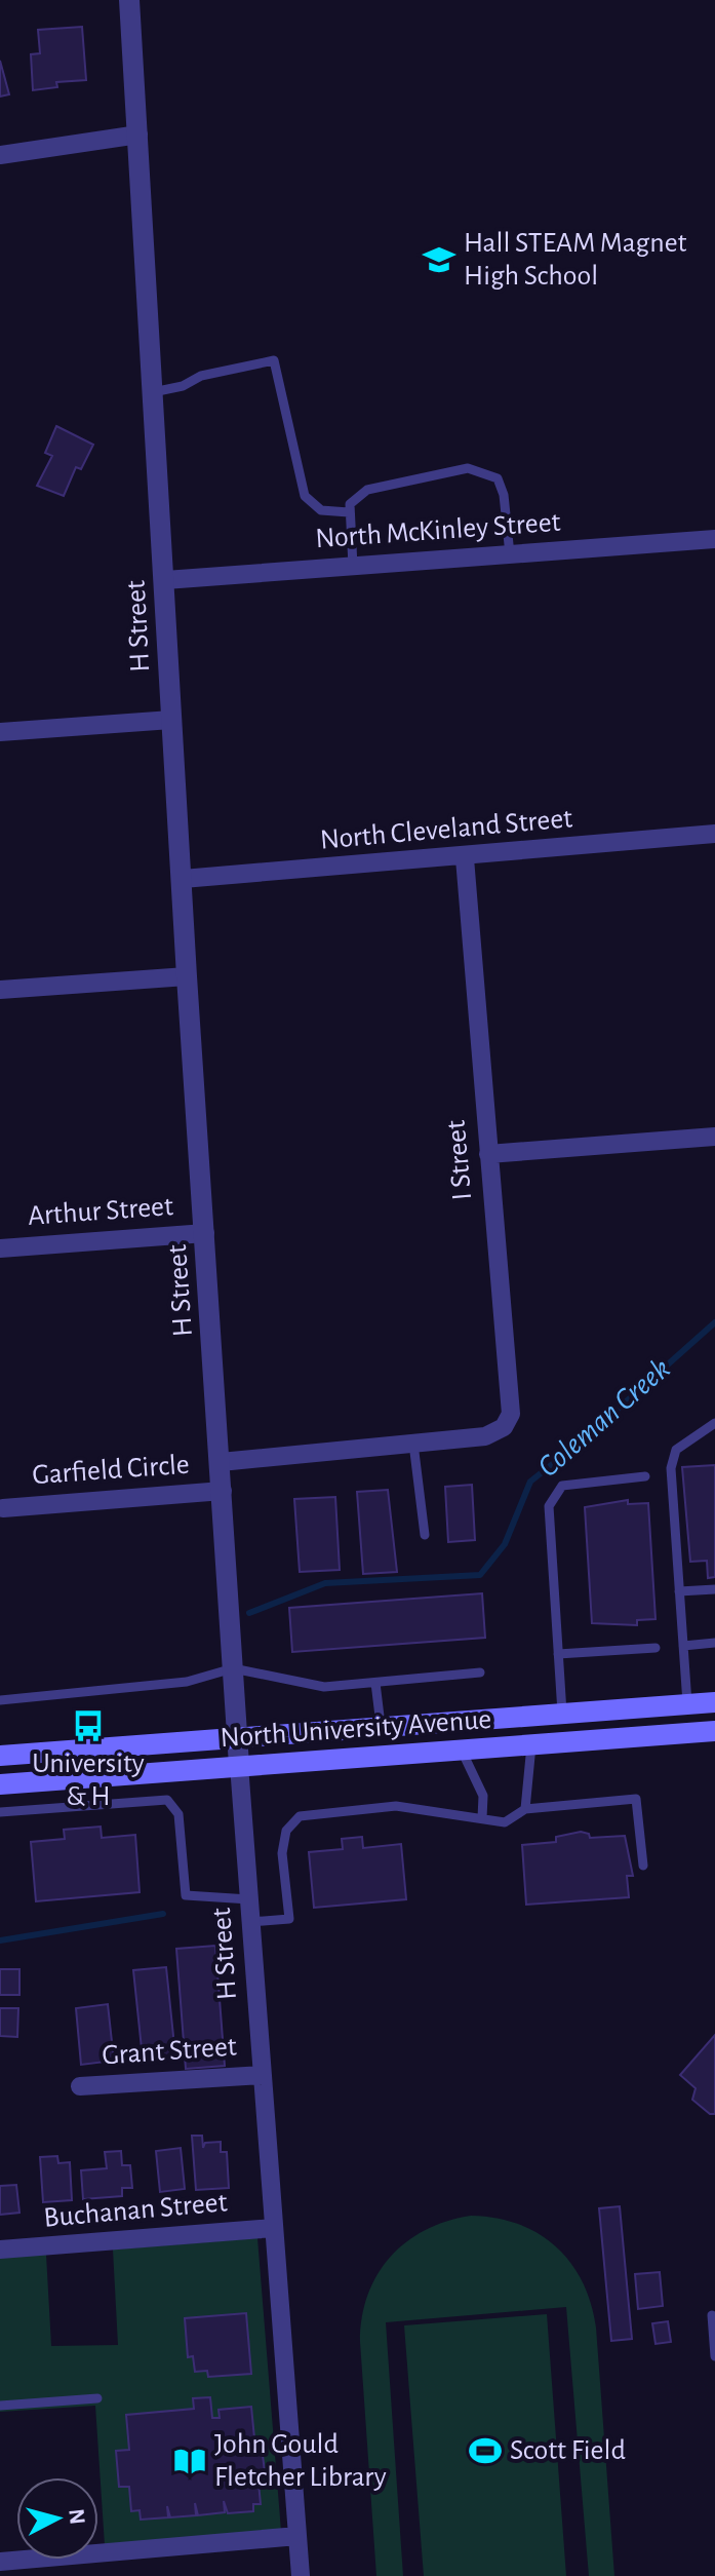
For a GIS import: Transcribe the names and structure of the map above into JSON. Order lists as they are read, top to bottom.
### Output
{
  "streets": {
    "main road": ["North University Avenue"],
    "street": [
      "North McKinley Street",
      "H Street",
      "North Cleveland Street",
      "I Street",
      "Arthur Street",
      "Garfield Circle",
      "Grant Street",
      "Buchanan Street"
    ]
  },
  "crossings": [
    ["North McKinley Street", "H Street"],
    ["H Street", "North Cleveland Street"],
    ["H Street", "Arthur Street"],
    ["H Street", "Garfield Circle"],
    ["H Street", "North University Avenue"],
    ["H Street", "Grant Street"],
    ["H Street", "Buchanan Street"],
    ["North Cleveland Street", "I Street"]
  ],
  "water": ["Coleman Creek"],
  "places": {
    "school or university": ["Hall STEAM Magnet High School"],
    "bus stop": ["University & H"],
    "sports": ["Scott Field"],
    "library": ["John Gould Fletcher Library"]
  },
  "north": "right"
}
